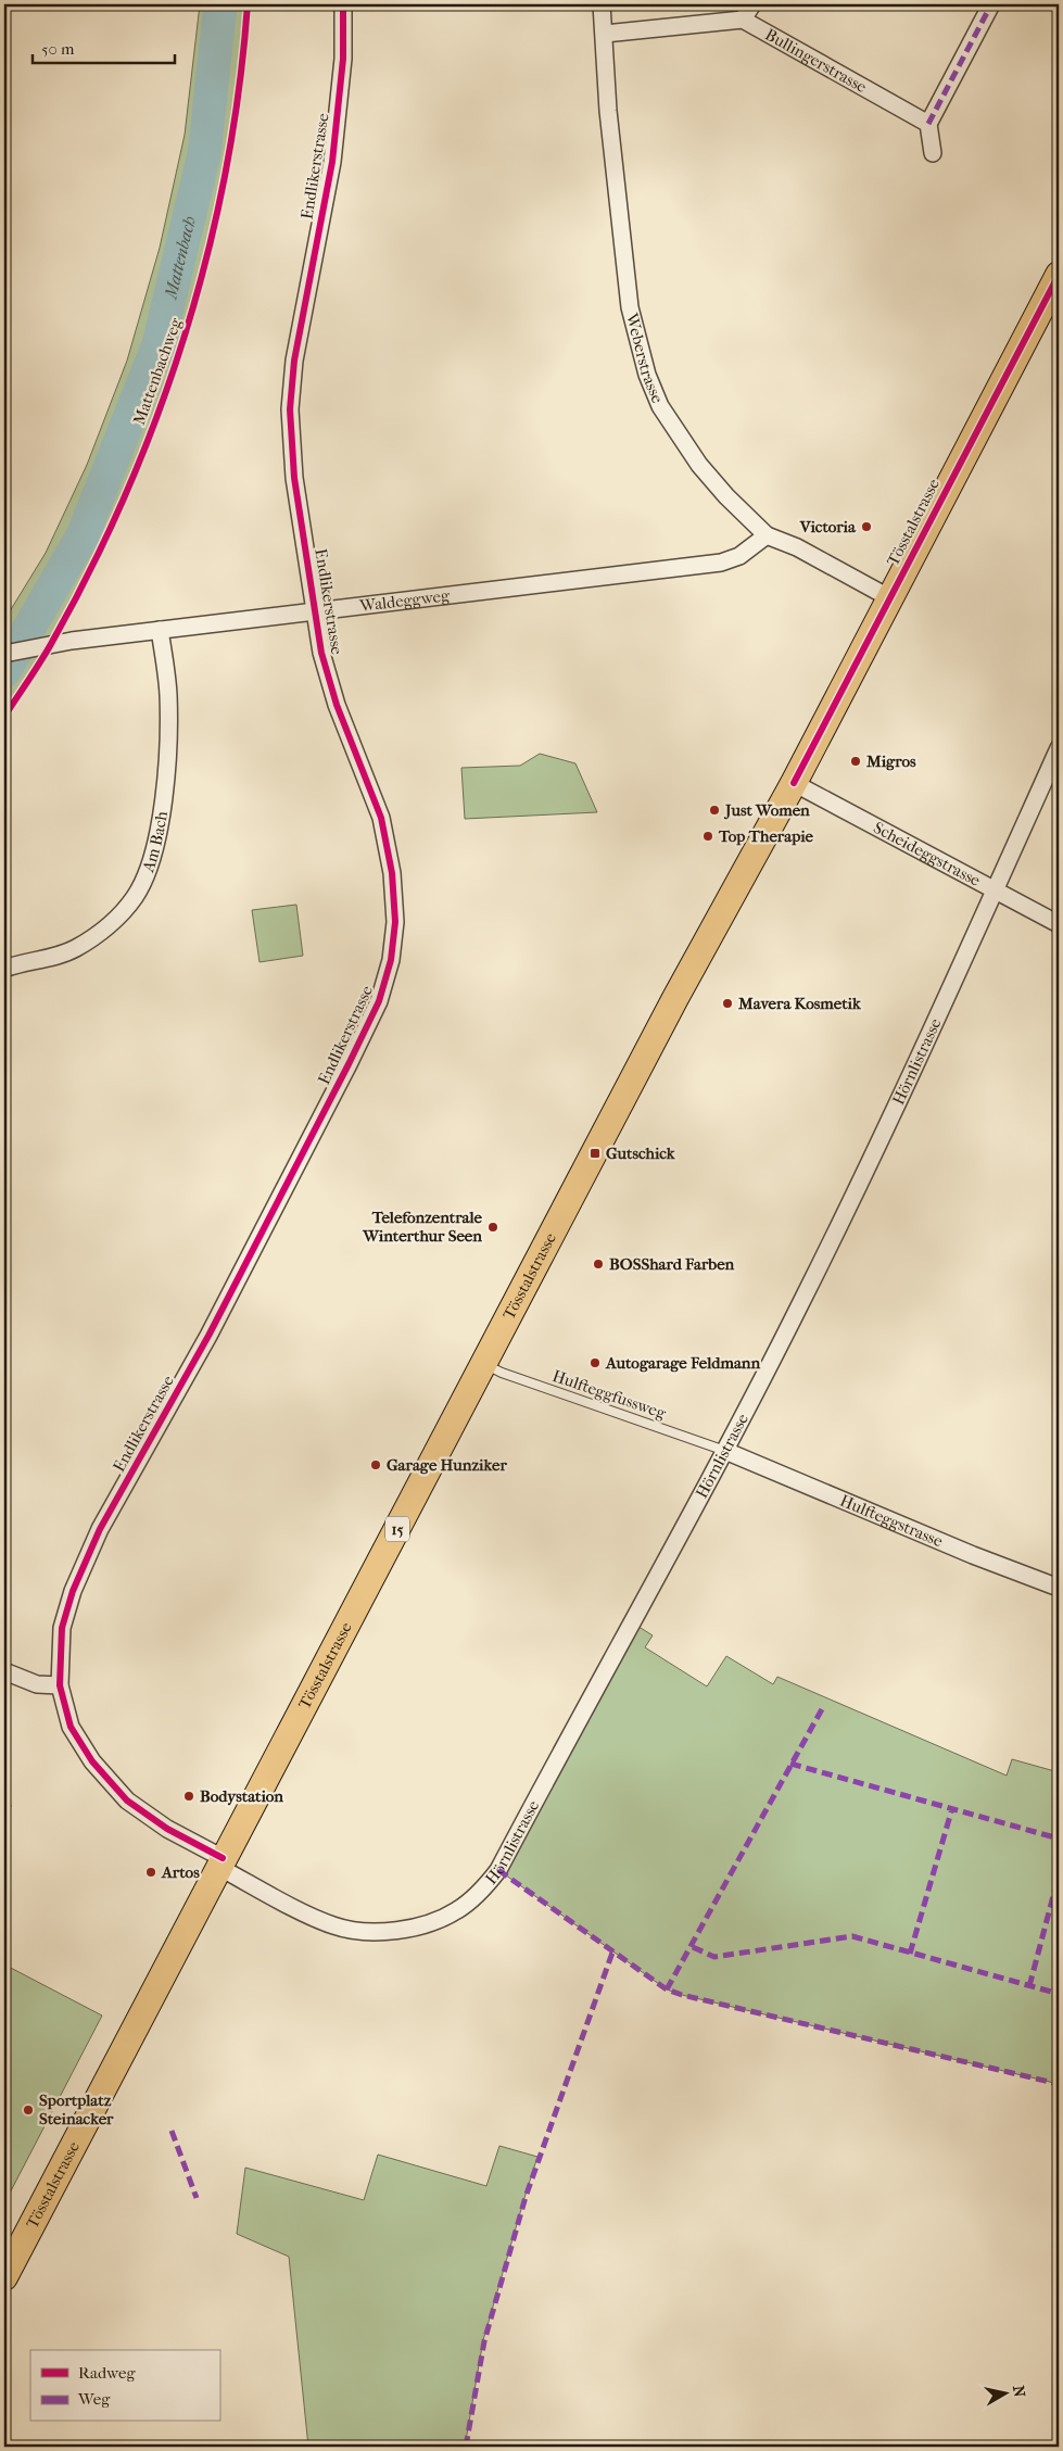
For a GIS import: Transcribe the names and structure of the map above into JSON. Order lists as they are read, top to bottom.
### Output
{
  "streets": {
    "main road": ["Tösstalstrasse", "15"],
    "street": [
      "Bullingerstrasse",
      "Endlikerstrasse",
      "Weberstrasse",
      "Waldeggweg",
      "Am Bach",
      "Scheideggstrasse",
      "Hörnlistrasse",
      "Hulfteggstrasse"
    ],
    "lane": ["Hulfteggfussweg"],
    "cycle path": ["Mattenbachweg"]
  },
  "crossings": [
    ["Endlikerstrasse", "Tösstalstrasse"],
    ["Endlikerstrasse", "Waldeggweg"],
    ["Endlikerstrasse", "Hörnlistrasse"],
    ["Weberstrasse", "Tösstalstrasse"],
    ["Weberstrasse", "Waldeggweg"],
    ["Tösstalstrasse", "Scheideggstrasse"],
    ["Tösstalstrasse", "Hörnlistrasse"],
    ["Tösstalstrasse", "Hulfteggfussweg"],
    ["Waldeggweg", "Am Bach"],
    ["Scheideggstrasse", "Hörnlistrasse"],
    ["Hörnlistrasse", "Hulfteggfussweg"],
    ["Hörnlistrasse", "Hulfteggstrasse"],
    ["Hulfteggfussweg", "Hulfteggstrasse"]
  ],
  "water": ["Mattenbach"],
  "places": {
    "other": [
      "Victoria",
      "Migros",
      "Just Women",
      "Top Therapie",
      "Mavera Kosmetik",
      "Telefonzentrale Winterthur Seen",
      "BOSShard Farben",
      "Autogarage Feldmann",
      "Garage Hunziker",
      "Bodystation",
      "Artos",
      "Sportplatz Steinacker"
    ],
    "transit": ["Gutschick"]
  },
  "legend": ["Radweg", "Weg"],
  "scale_bar": "50 m",
  "north": "right"
}
